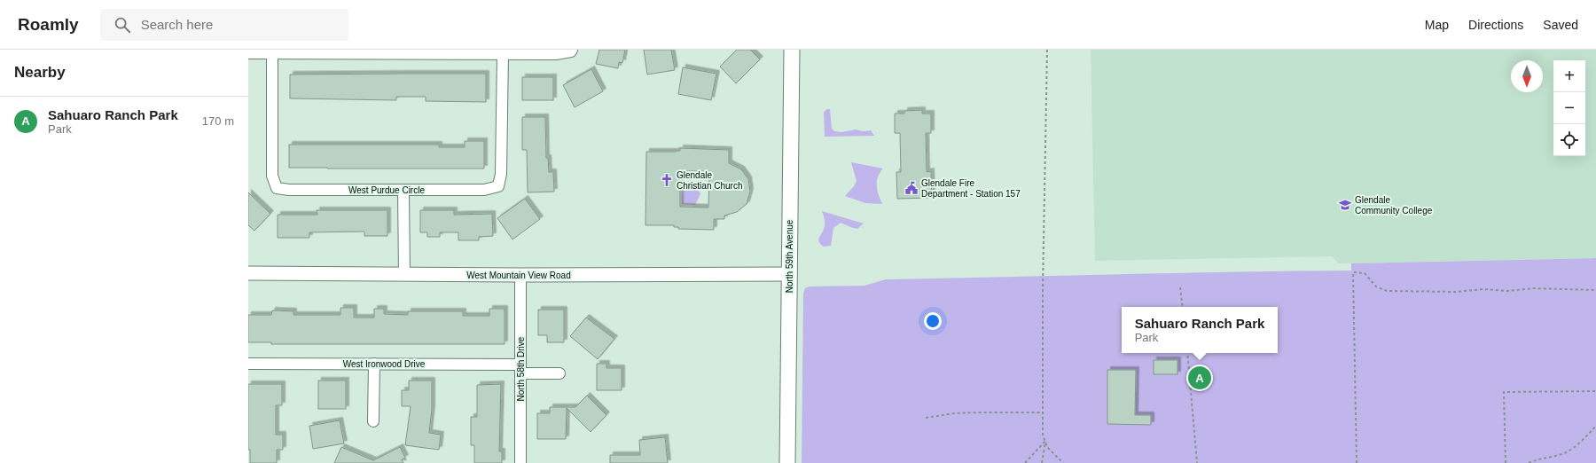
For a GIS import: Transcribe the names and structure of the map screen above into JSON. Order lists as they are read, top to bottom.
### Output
{
  "streets": {
    "main road": ["North 59th Avenue"],
    "street": [
      "West Purdue Circle",
      "West Mountain View Road",
      "West Ironwood Drive",
      "North 58th Drive"
    ]
  },
  "crossings": [
    ["North 59th Avenue", "West Mountain View Road"],
    ["West Mountain View Road", "North 58th Drive"],
    ["West Ironwood Drive", "North 58th Drive"]
  ],
  "places": {
    "church": ["Glendale Christian Church"],
    "public building": ["Glendale Fire Department - Station 157"],
    "school or university": ["Glendale Community College"]
  },
  "north": "bottom",
  "page": {
    "header": "Roamly",
    "search": "Search here",
    "nav": ["Map", "Directions", "Saved"],
    "heading": "Nearby",
    "map_buttons": ["+", "−"],
    "list": [
      {
        "mark": "A",
        "name": "Sahuaro Ranch Park",
        "note": "Park",
        "value": "170 m"
      }
    ],
    "popup": ["Sahuaro Ranch Park", "Park"],
    "pins": "A"
  }
}
